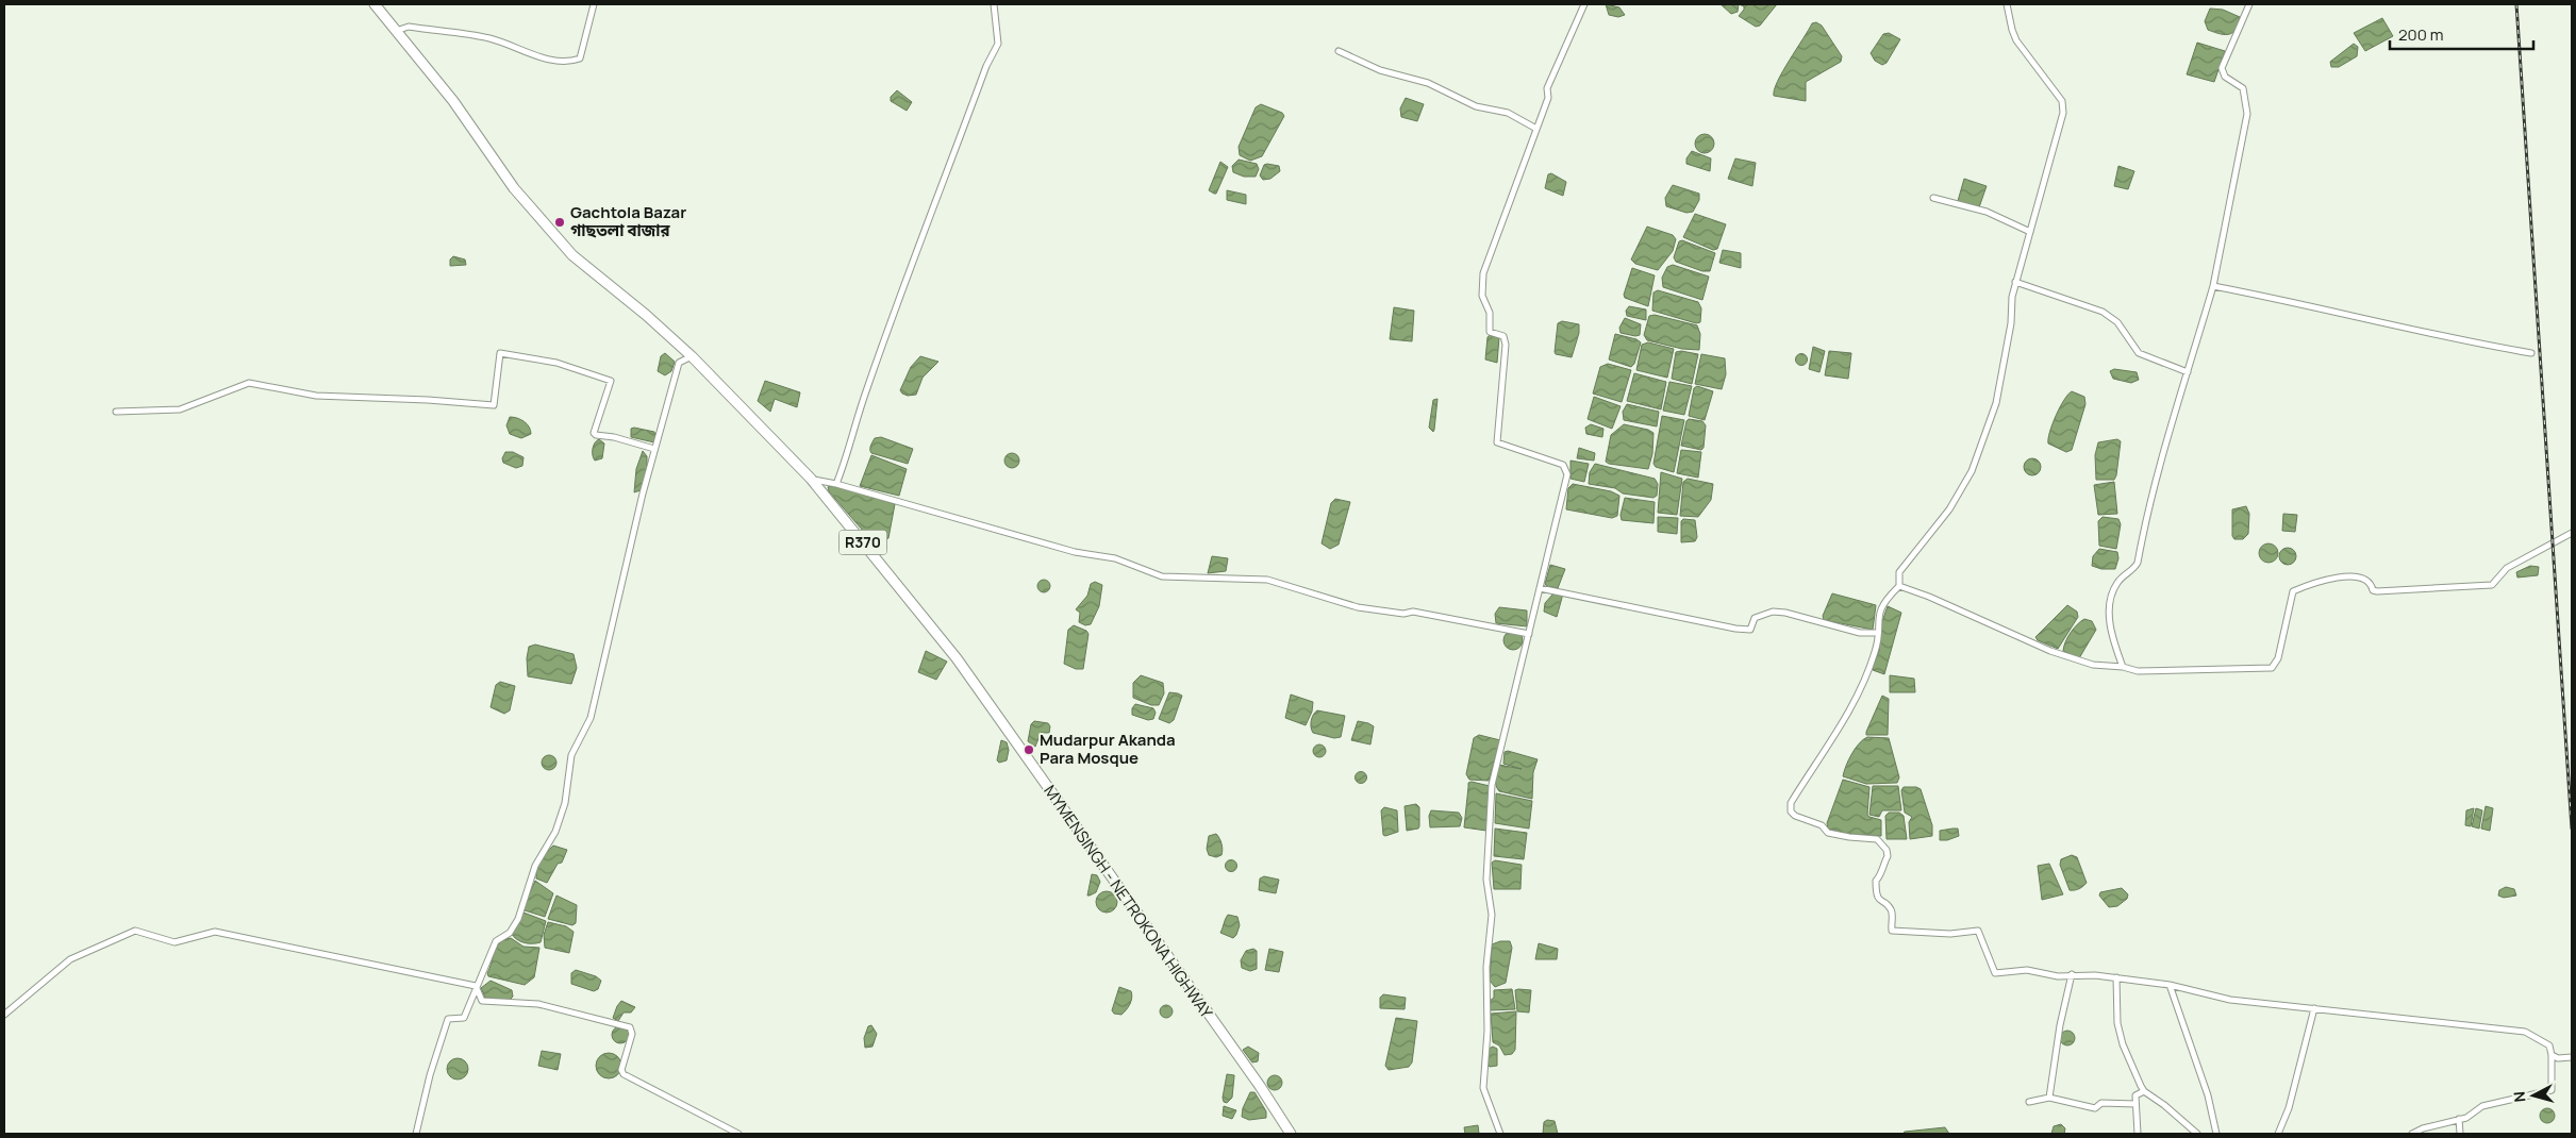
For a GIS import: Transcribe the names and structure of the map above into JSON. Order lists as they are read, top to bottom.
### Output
{
  "streets": {
    "main road": ["R370", "MYMENSINGH - NETROKONA HIGHWAY"]
  },
  "places": ["Gachtola Bazar গাছতলা বাজার", "Mudarpur Akanda Para Mosque"],
  "scale_bar": "200 m",
  "north": "left"
}
